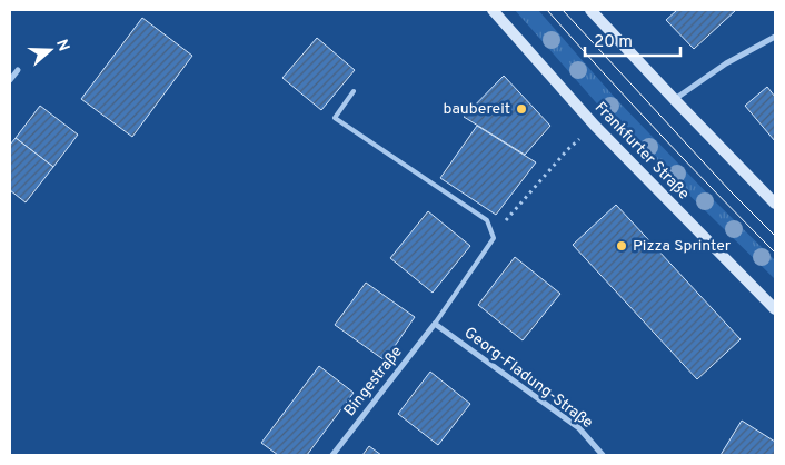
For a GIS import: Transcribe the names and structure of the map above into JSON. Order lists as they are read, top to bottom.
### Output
{
  "streets": {
    "main road": ["Frankfurter Straße"],
    "street": ["Georg-Fladung-Straße", "Bingestraße"]
  },
  "crossings": [
    ["Georg-Fladung-Straße", "Bingestraße"]
  ],
  "places": ["baubereit", "Pizza Sprinter"],
  "scale_bar": "20 m",
  "north": "right"
}
